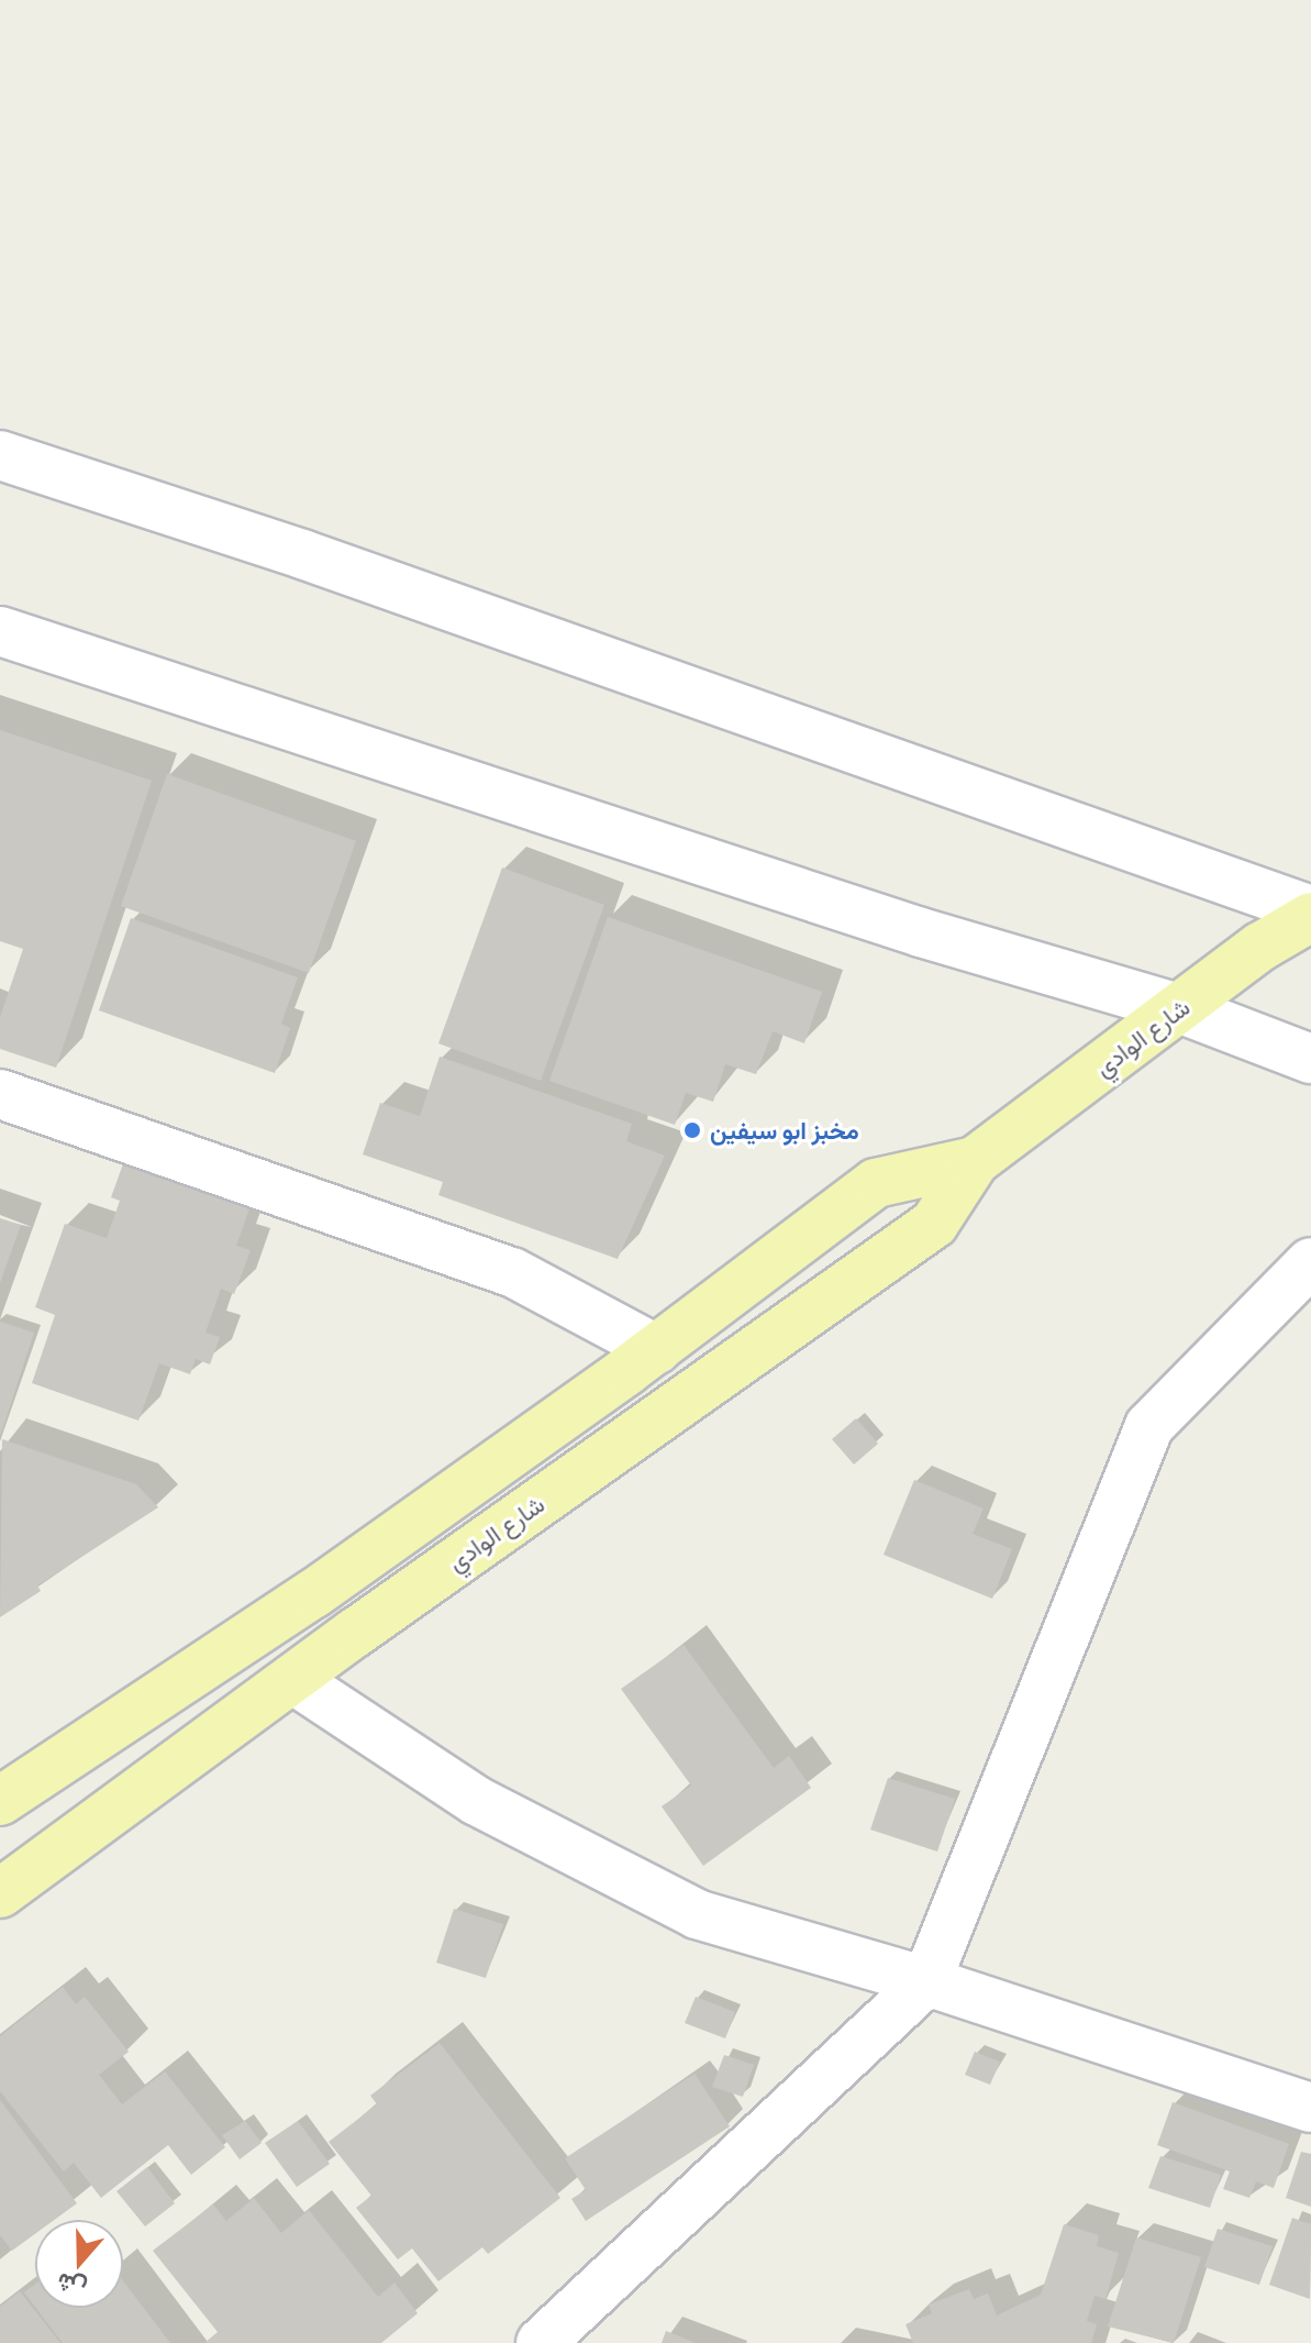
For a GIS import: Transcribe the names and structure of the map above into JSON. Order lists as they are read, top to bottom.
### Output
{
  "streets": {
    "main road": ["شارع الوادي"]
  },
  "places": ["مخبز ابو سيفين"],
  "north": "bottom"
}
